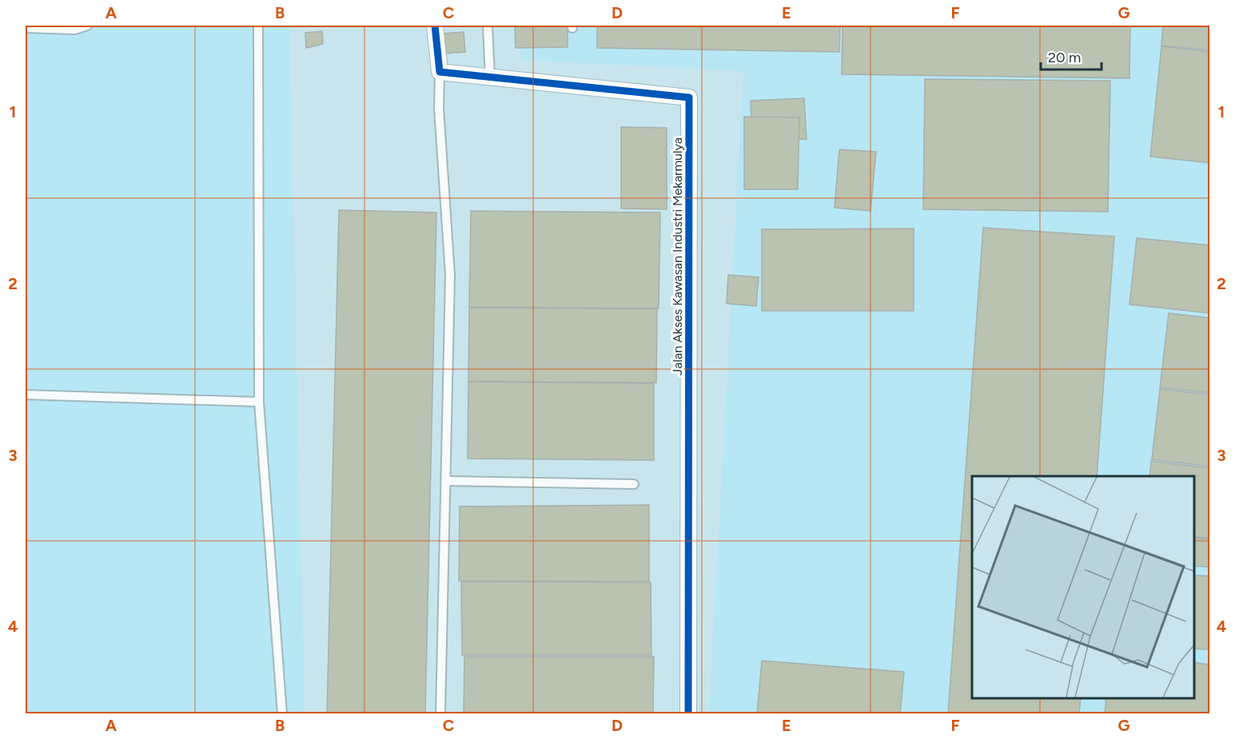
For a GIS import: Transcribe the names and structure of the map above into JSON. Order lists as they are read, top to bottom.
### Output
{
  "streets": {
    "street": ["Jalan Akses Kawasan Industri Mekarmulya"]
  },
  "scale_bar": "20 m",
  "grid": {
    "columns": [
      "A",
      "B",
      "C",
      "D",
      "E",
      "F",
      "G"
    ],
    "rows": [
      "1",
      "2",
      "3",
      "4"
    ]
  }
}
